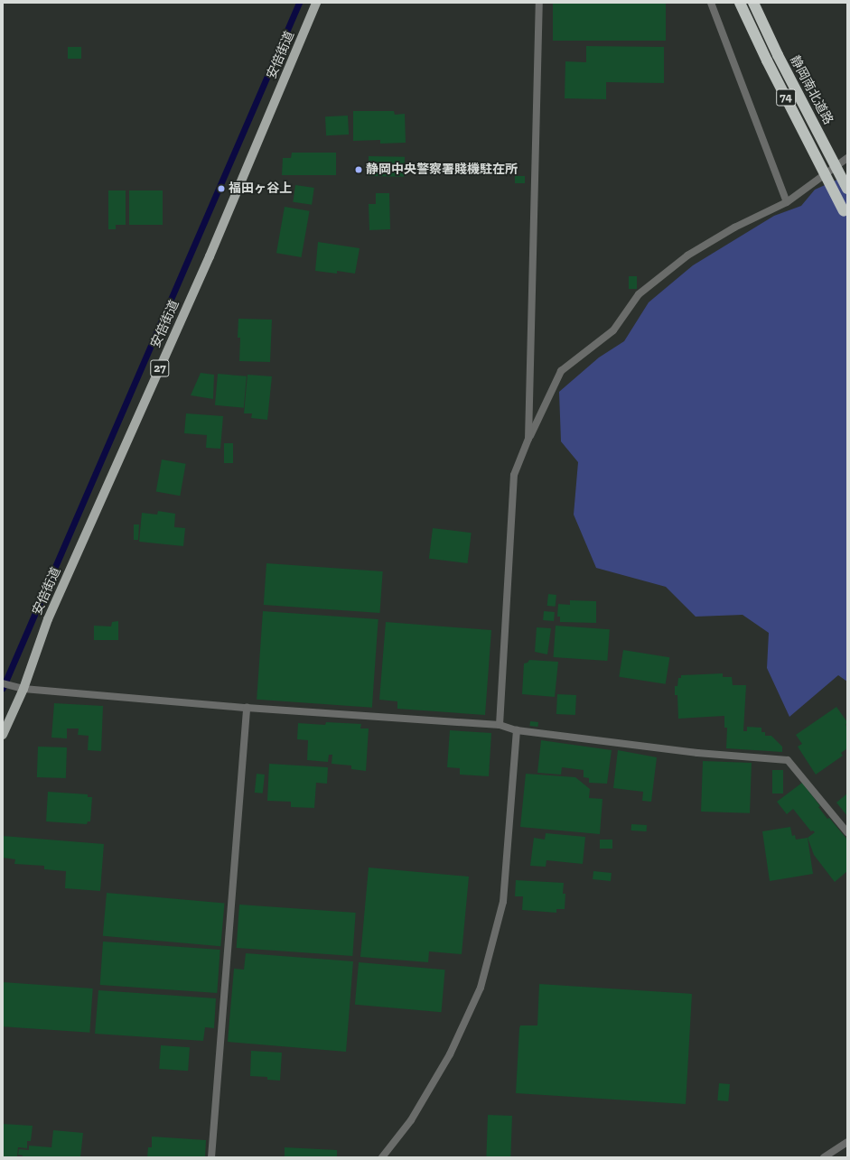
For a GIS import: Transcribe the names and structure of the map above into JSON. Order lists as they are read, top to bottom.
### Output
{
  "streets": {
    "highway": ["静岡南北道路", "74"],
    "main road": ["安倍街道", "27"]
  },
  "places": ["静岡中央警察署賤機駐在所", "福田ヶ谷上"]
}
